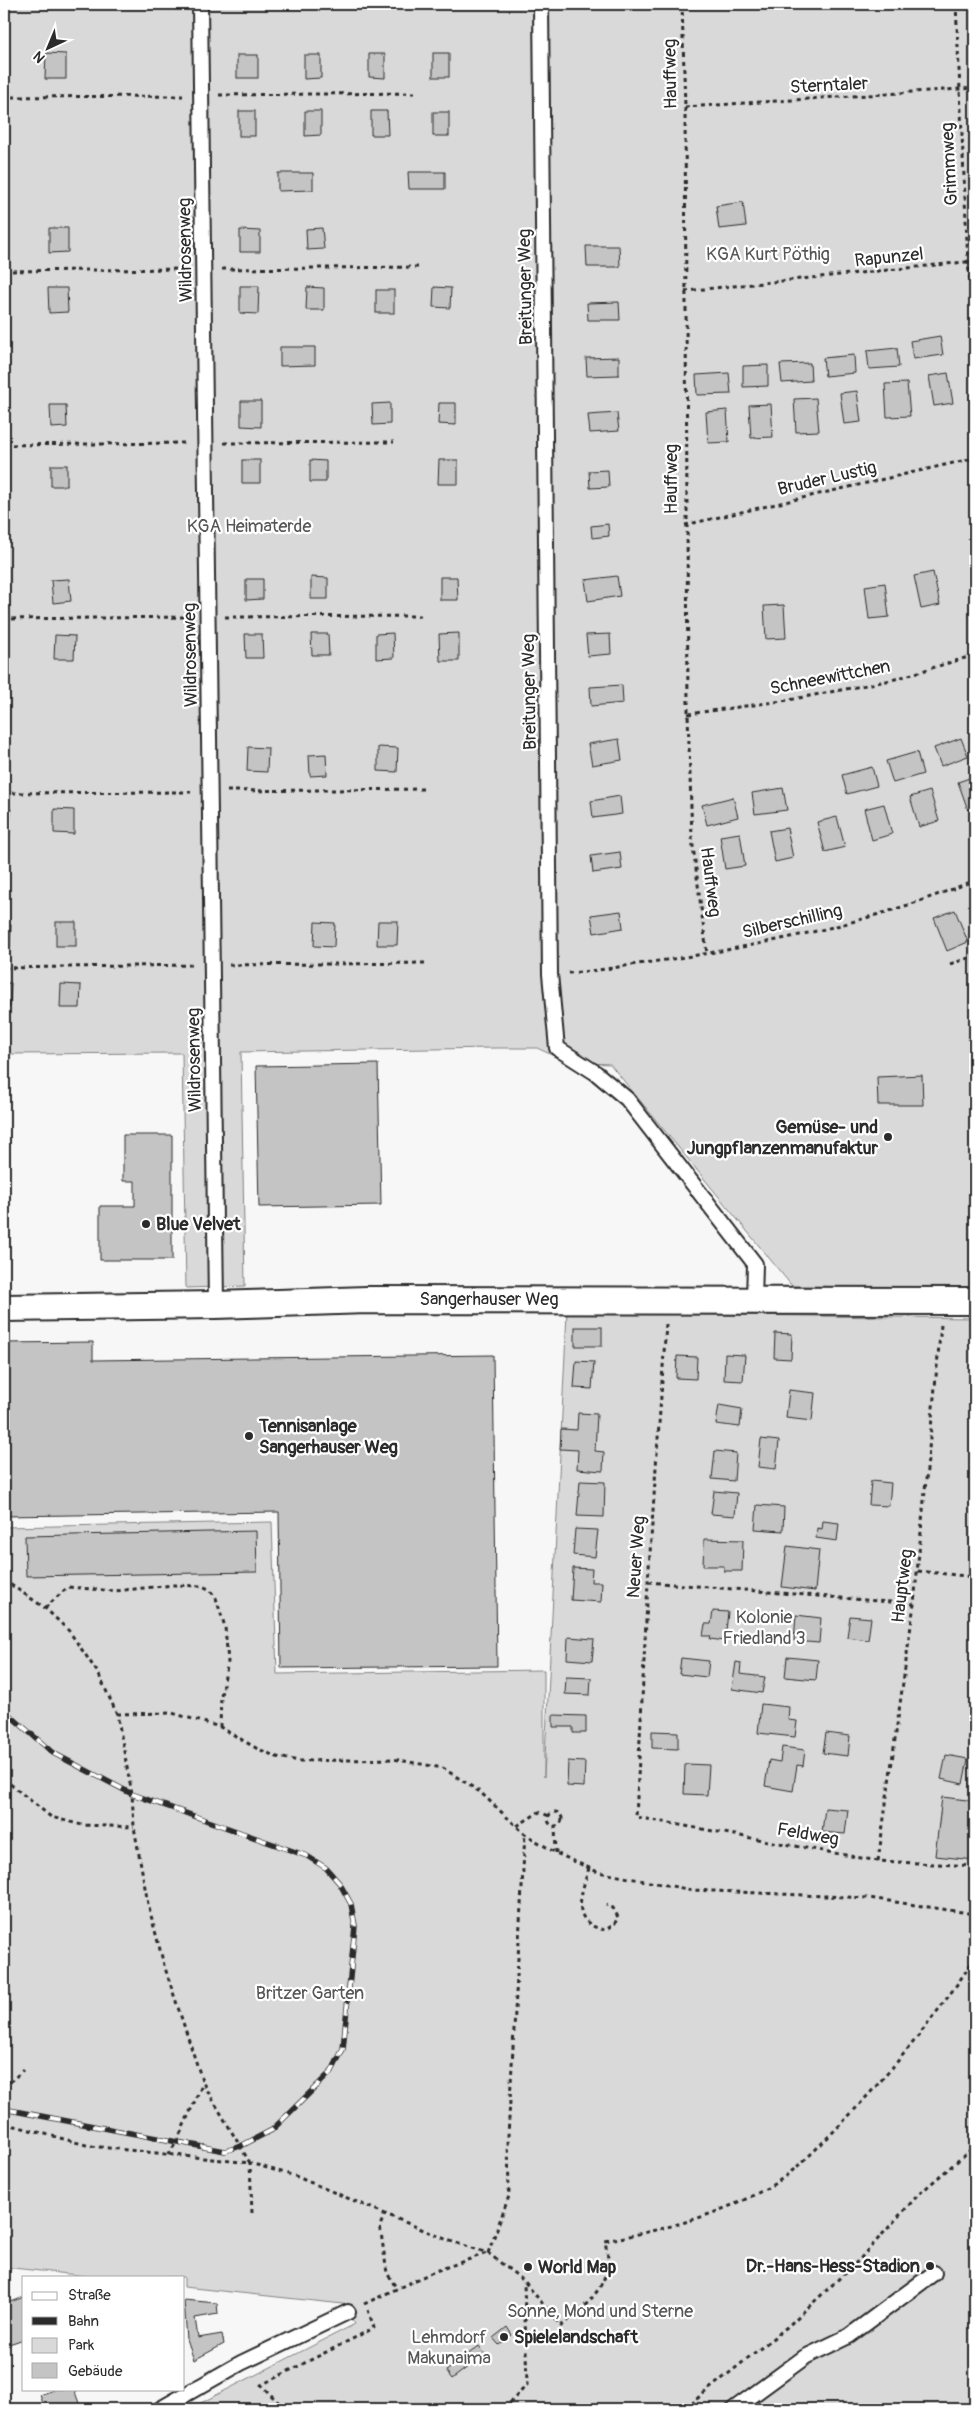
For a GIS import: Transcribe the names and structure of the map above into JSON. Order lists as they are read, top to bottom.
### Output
{
  "streets": {
    "street": ["Sangerhauser Weg"],
    "lane": ["Wildrosenweg", "Breitunger Weg"],
    "path": [
      "Hauffweg",
      "Sterntaler",
      "Grimmweg",
      "Rapunzel",
      "Bruder Lustig",
      "Schneewittchen",
      "Silberschilling",
      "Neuer Weg",
      "Hauptweg",
      "Feldweg"
    ]
  },
  "crossings": [
    ["Hauffweg", "Sterntaler"],
    ["Hauffweg", "Rapunzel"],
    ["Hauffweg", "Bruder Lustig"],
    ["Hauffweg", "Schneewittchen"],
    ["Hauffweg", "Silberschilling"],
    ["Sterntaler", "Grimmweg"],
    ["Grimmweg", "Rapunzel"],
    ["Wildrosenweg", "Sangerhauser Weg"],
    ["Breitunger Weg", "Silberschilling"],
    ["Breitunger Weg", "Sangerhauser Weg"],
    ["Sangerhauser Weg", "Neuer Weg"],
    ["Neuer Weg", "Feldweg"],
    ["Hauptweg", "Feldweg"]
  ],
  "parks": [
    "KGA Kurt Pöthig",
    "KGA Heimaterde",
    "Kolonie Friedland 3",
    "Britzer Garten",
    "Sonne, Mond und Sterne",
    "Lehmdorf Makunaima"
  ],
  "places": [
    "Gemüse- und Jungpflanzenmanufaktur",
    "Blue Velvet",
    "Tennisanlage Sangerhauser Weg",
    "Dr.-Hans-Hess-Stadion",
    "World Map",
    "Spielelandschaft"
  ],
  "legend": [
    "Straße",
    "Bahn",
    "Park",
    "Gebäude"
  ],
  "north": "bottom left"
}
